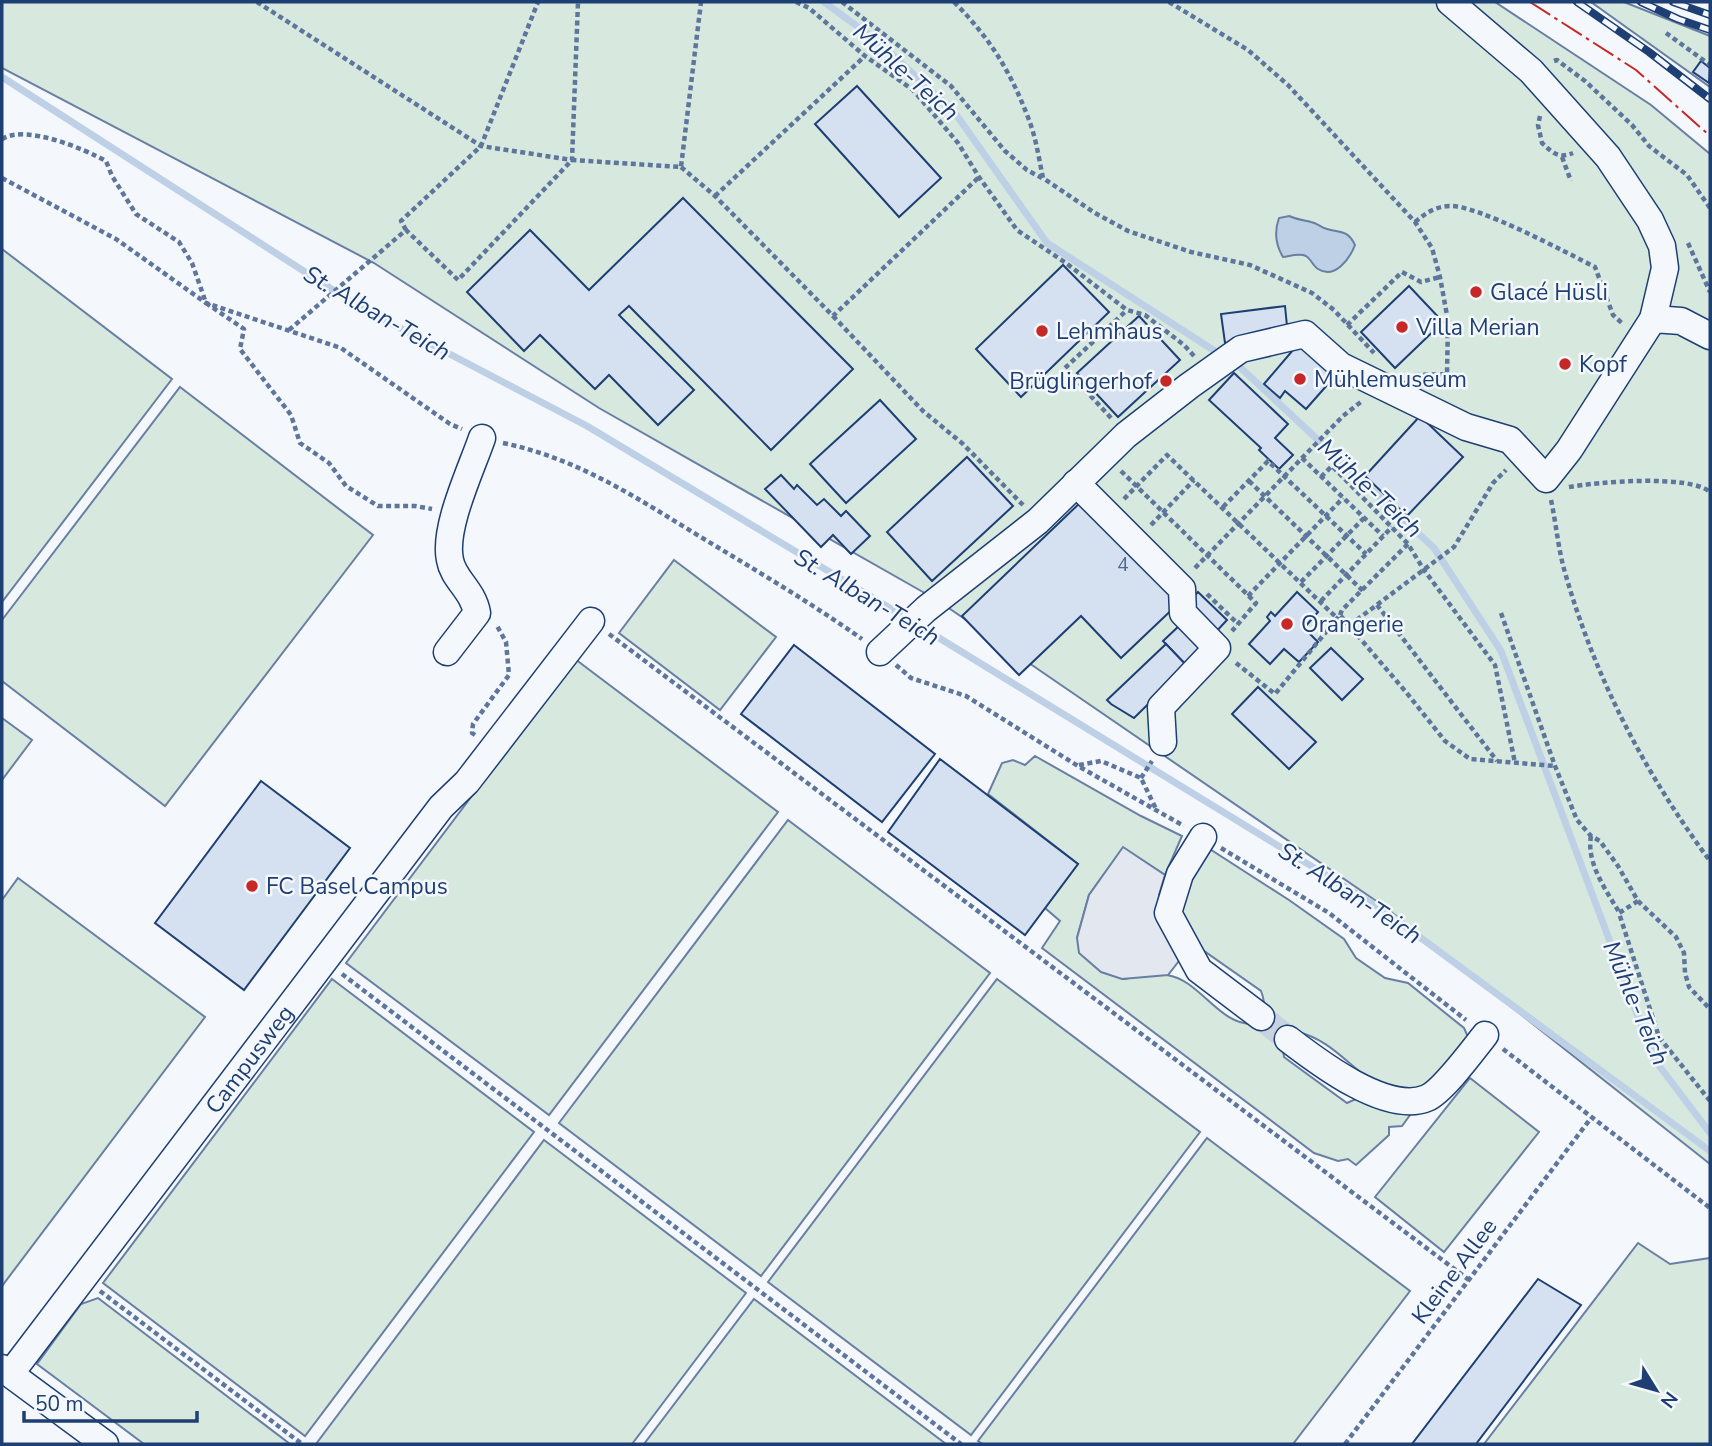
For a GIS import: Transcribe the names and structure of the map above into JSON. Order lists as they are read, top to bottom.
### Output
{
  "streets": {
    "lane": ["Campusweg"],
    "path": ["Kleine Allee"]
  },
  "water": ["Mühle-Teich", "St. Alban-Teich"],
  "places": [
    "Glacé Hüsli",
    "Villa Merian",
    "Lehmhaus",
    "Kopf",
    "Mühlemuseum",
    "Brüglingerhof",
    "Orangerie",
    "FC Basel Campus"
  ],
  "house_numbers": ["4"],
  "scale_bar": "50 m",
  "north": "bottom right"
}
